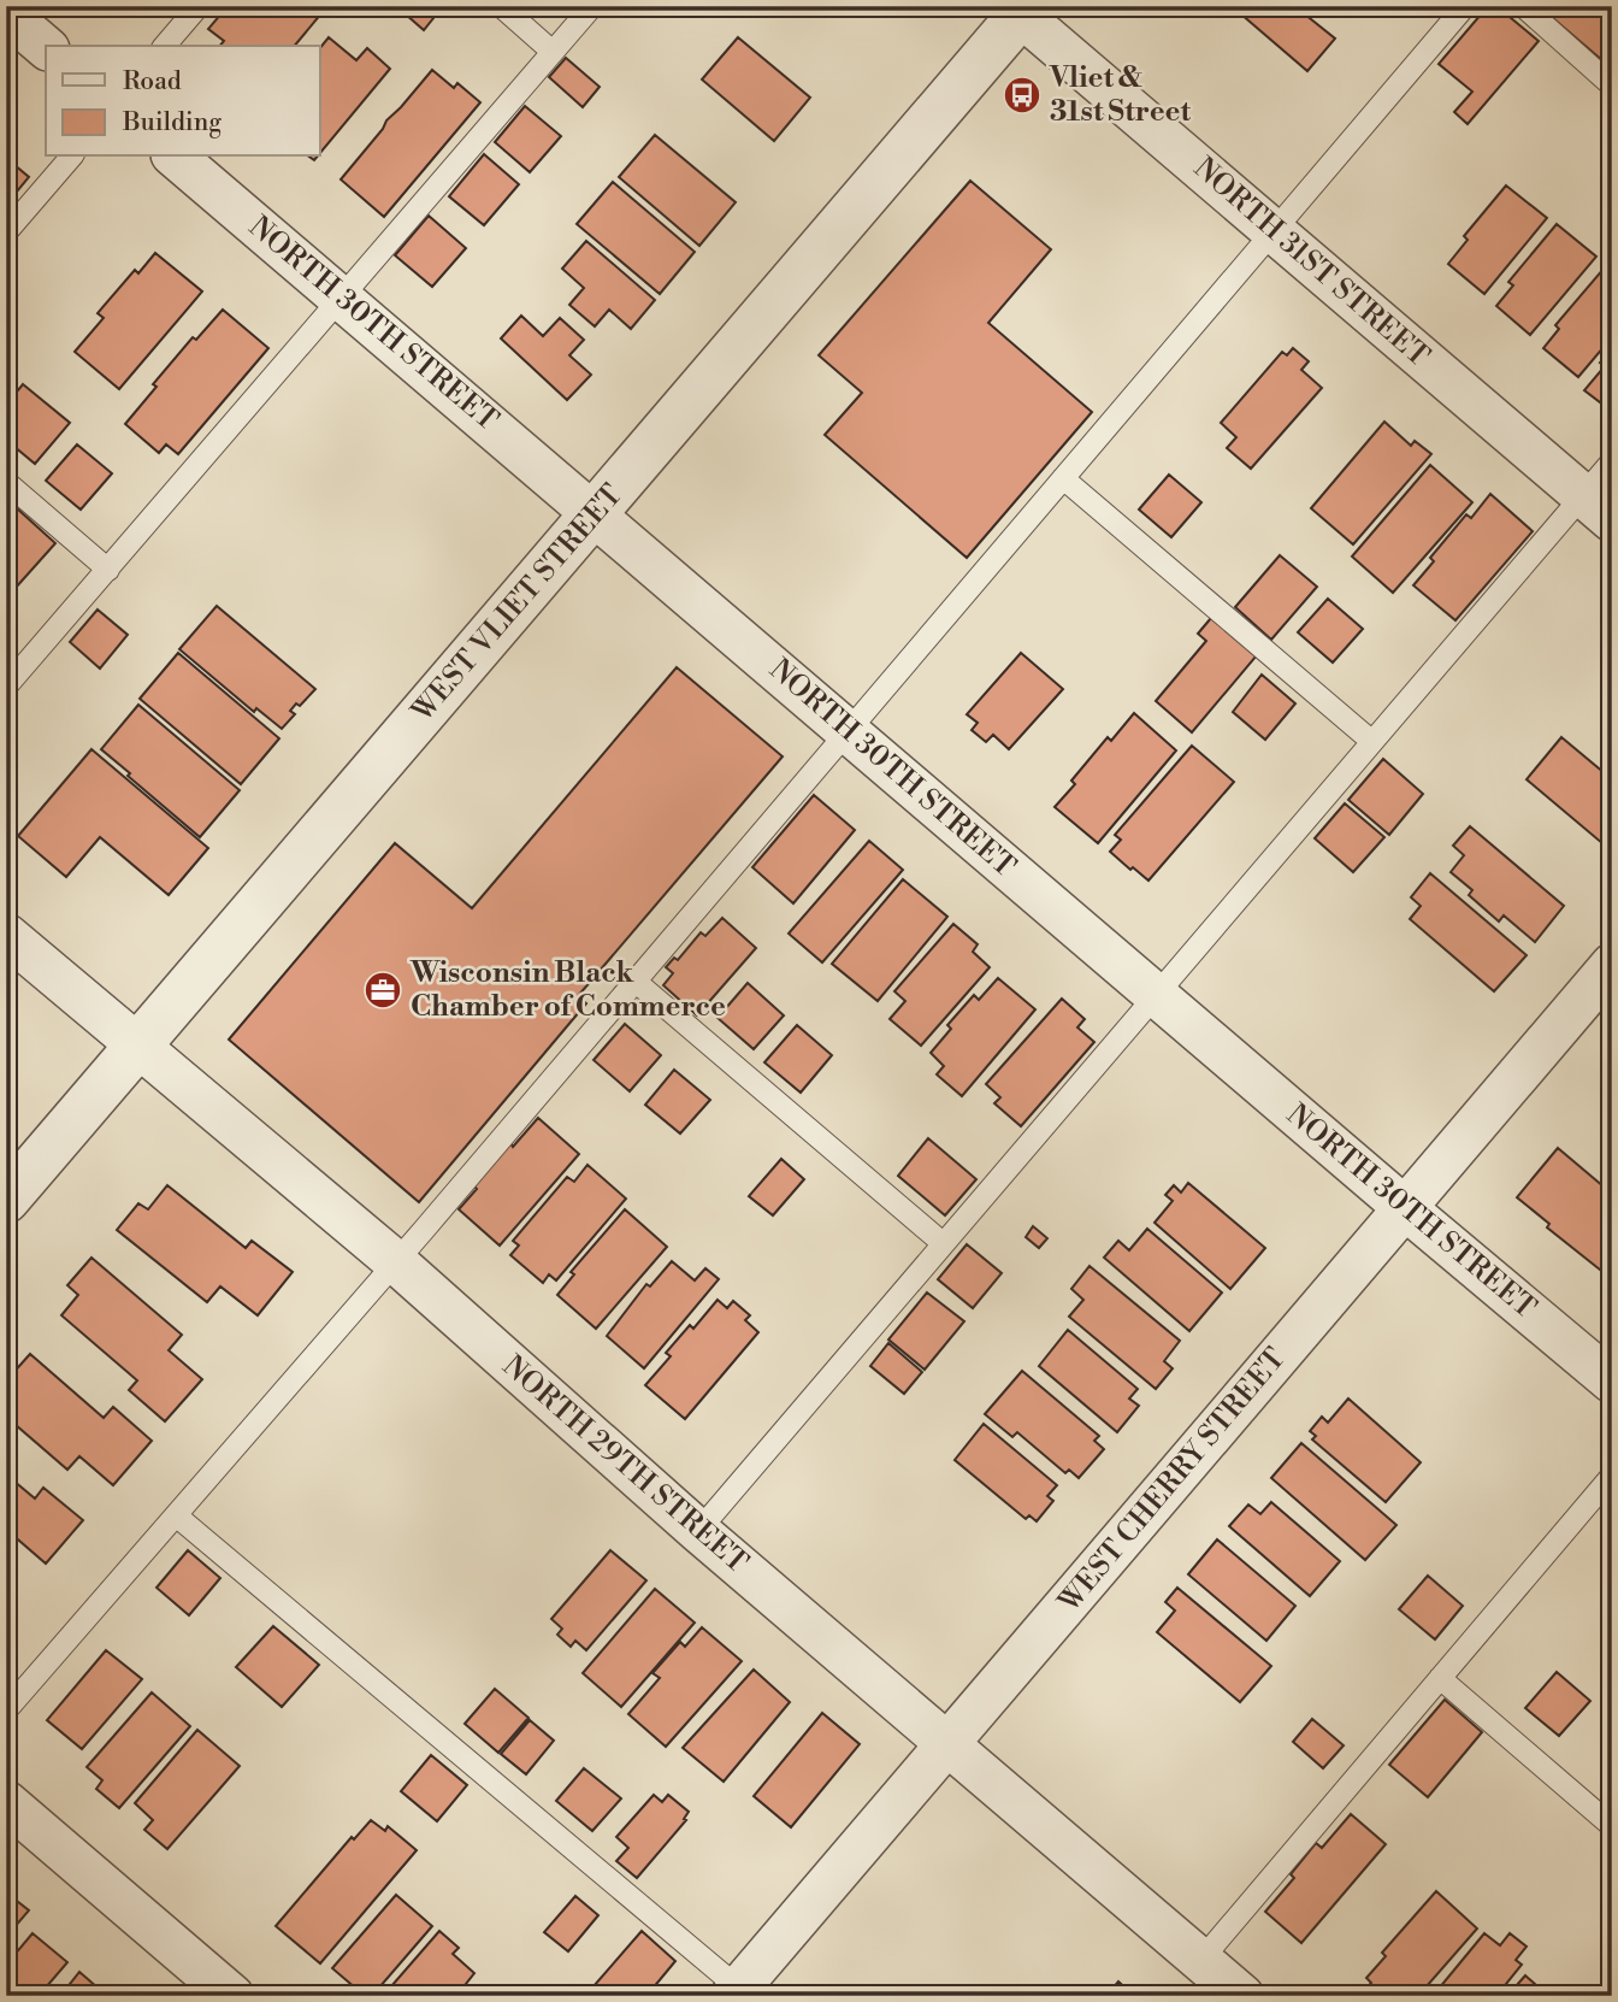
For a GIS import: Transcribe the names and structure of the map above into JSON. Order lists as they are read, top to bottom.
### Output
{
  "streets": {
    "street": [
      "NORTH 31ST STREET",
      "NORTH 30TH STREET",
      "WEST VLIET STREET",
      "NORTH 29TH STREET",
      "WEST CHERRY STREET"
    ]
  },
  "crossings": [
    ["NORTH 31ST STREET", "WEST VLIET STREET"],
    ["NORTH 30TH STREET", "WEST VLIET STREET"],
    ["NORTH 30TH STREET", "WEST CHERRY STREET"],
    ["WEST VLIET STREET", "NORTH 29TH STREET"],
    ["NORTH 29TH STREET", "WEST CHERRY STREET"]
  ],
  "places": {
    "bus stop": ["Vliet & 31st Street"],
    "office": ["Wisconsin Black Chamber of Commerce"]
  },
  "legend": ["Road", "Building"]
}
